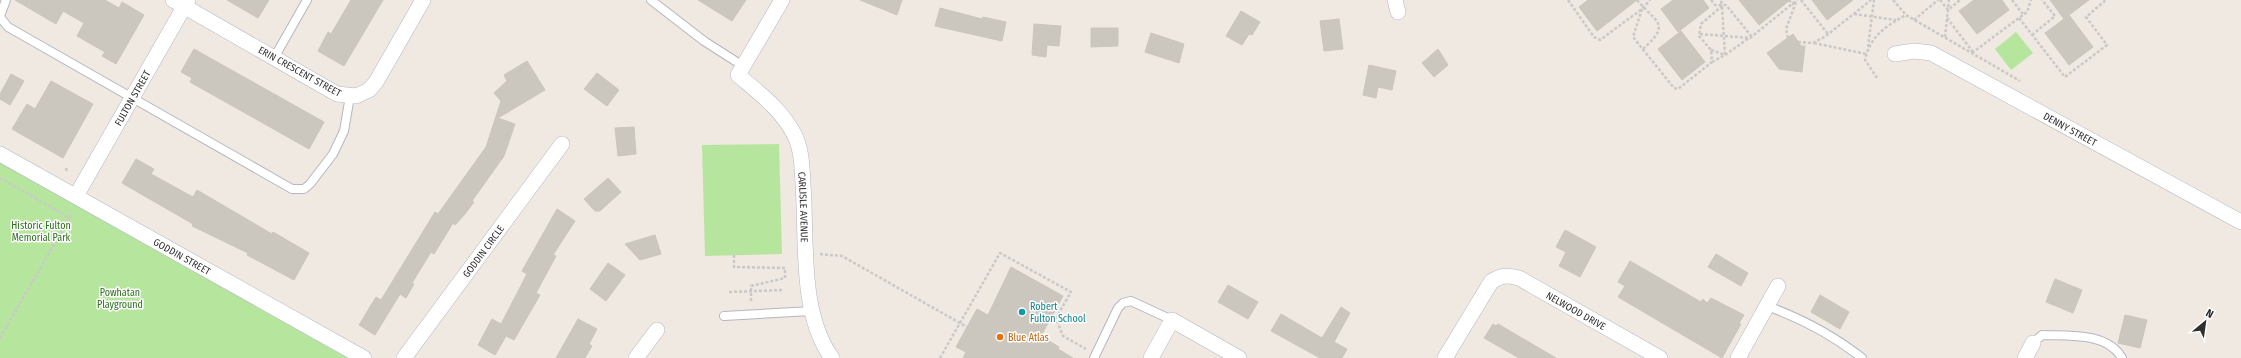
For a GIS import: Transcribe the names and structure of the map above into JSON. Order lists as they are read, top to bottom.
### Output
{
  "streets": {
    "street": [
      "ERIN CRESCENT STREET",
      "FULTON STREET",
      "DENNY STREET",
      "CARLISLE AVENUE",
      "GODDIN CIRCLE",
      "GODDIN STREET",
      "NELWOOD DRIVE"
    ]
  },
  "crossings": [
    ["ERIN CRESCENT STREET", "FULTON STREET"],
    ["FULTON STREET", "GODDIN STREET"]
  ],
  "parks": ["Historic Fulton Memorial Park", "Powhatan Playground"],
  "places": ["Robert Fulton School", "Blue Atlas"],
  "north": "top right"
}
